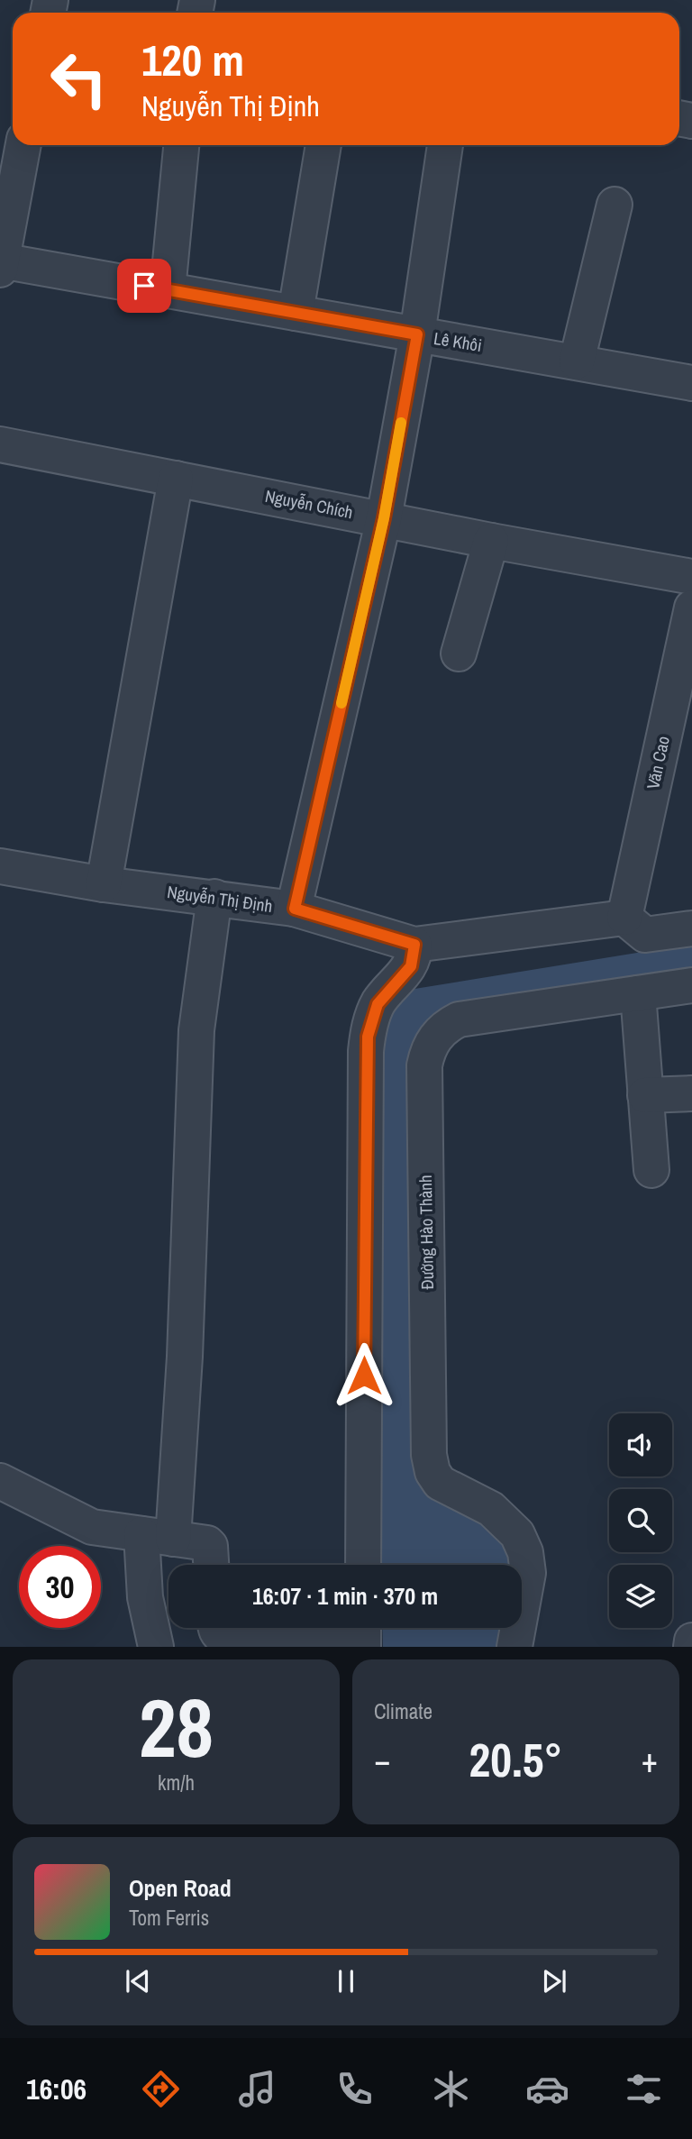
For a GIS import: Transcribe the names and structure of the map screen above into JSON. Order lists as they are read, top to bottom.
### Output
{
  "streets": {
    "street": [
      "Lê Khôi",
      "Nguyễn Chích",
      "Văn Cao",
      "Nguyễn Thị Định",
      "Đường Hào Thành"
    ]
  },
  "crossings": [
    ["Văn Cao", "Nguyễn Thị Định"]
  ],
  "page": {
    "turn": ["120 m", "Nguyễn Thị Định"],
    "limit": "30",
    "trip": "16:07 · 1 min · 370 m",
    "tile": [
      ["28", "km/h"],
      "Climate"
    ],
    "heat": ["−", "20.5°", "+"],
    "song": ["Open Road", "Tom Ferris"],
    "tabs": "16:06"
  }
}
